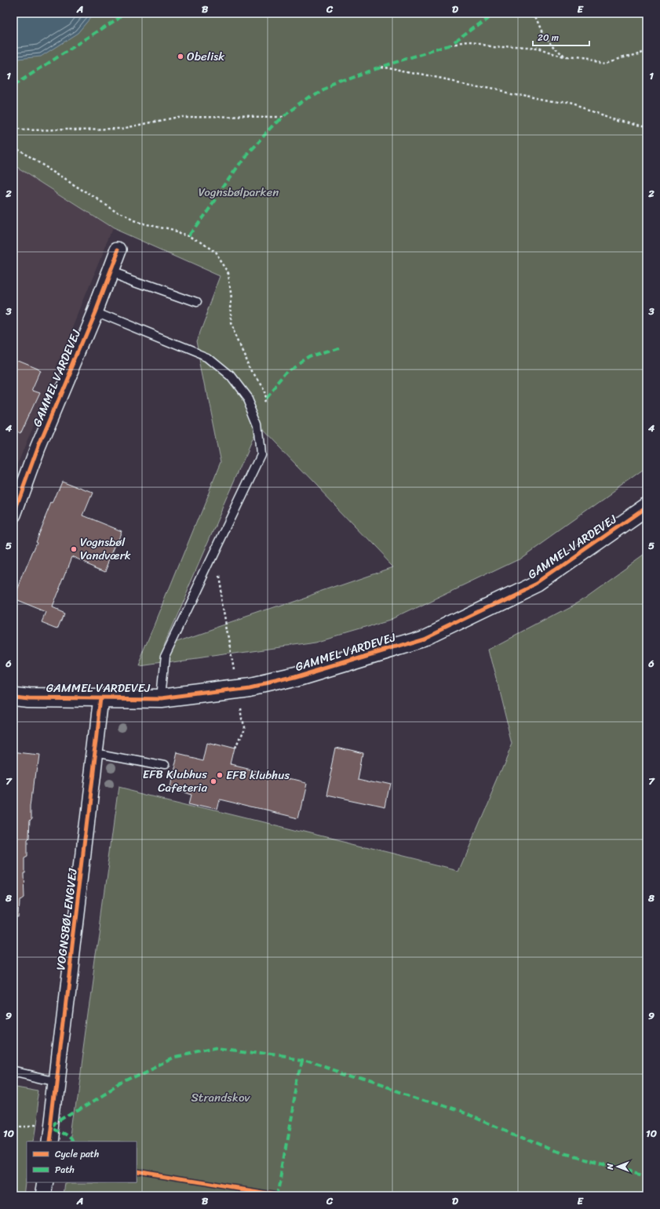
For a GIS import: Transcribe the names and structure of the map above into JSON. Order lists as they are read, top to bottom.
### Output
{
  "streets": {
    "street": ["GAMMEL VARDEVEJ", "VOGNSBØL ENGVEJ"]
  },
  "crossings": [
    ["GAMMEL VARDEVEJ", "VOGNSBØL ENGVEJ"]
  ],
  "parks": ["Vognsbølparken", "Strandskov"],
  "places": [
    "Obelisk",
    "Vognsbøl Vandværk",
    "EFB klubhus",
    "EFB Klubhus Cafeteria"
  ],
  "legend": ["Cycle path", "Path"],
  "scale_bar": "20 m",
  "north": "left",
  "grid": {
    "columns": [
      "A",
      "B",
      "C",
      "D",
      "E"
    ],
    "rows": [
      "1",
      "2",
      "3",
      "4",
      "5",
      "6",
      "7",
      "8",
      "9",
      "10"
    ]
  }
}
